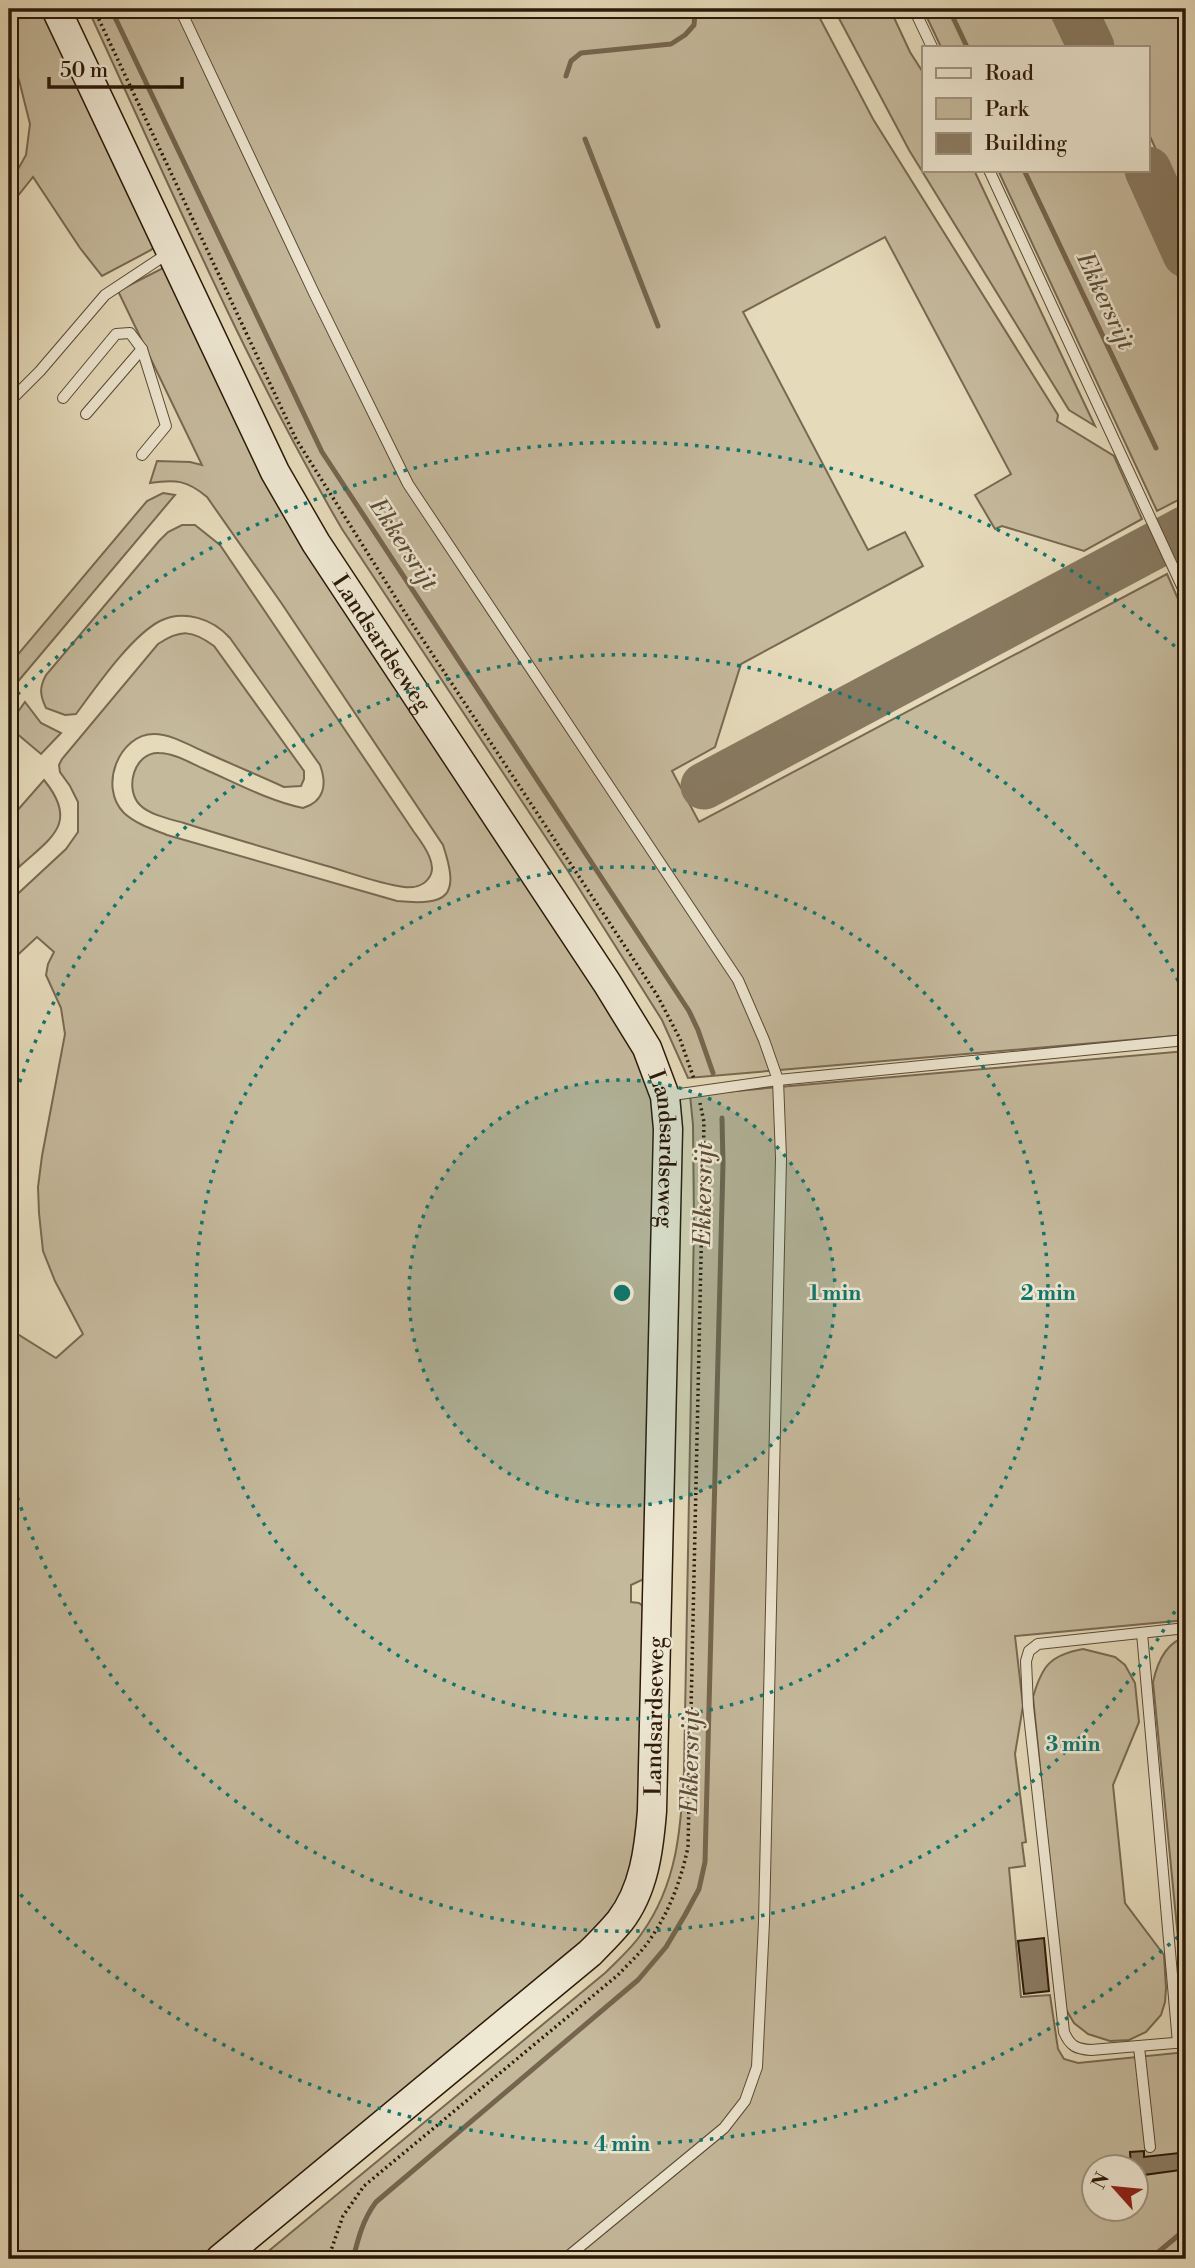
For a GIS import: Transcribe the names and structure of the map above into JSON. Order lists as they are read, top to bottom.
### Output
{
  "streets": {
    "street": ["Landsardseweg"]
  },
  "water": ["Ekkersrijt"],
  "legend": ["Road", "Park", "Building"],
  "scale_bar": "50 m",
  "north": "top left",
  "rings": [
    "1 min",
    "2 min",
    "3 min",
    "4 min"
  ]
}
